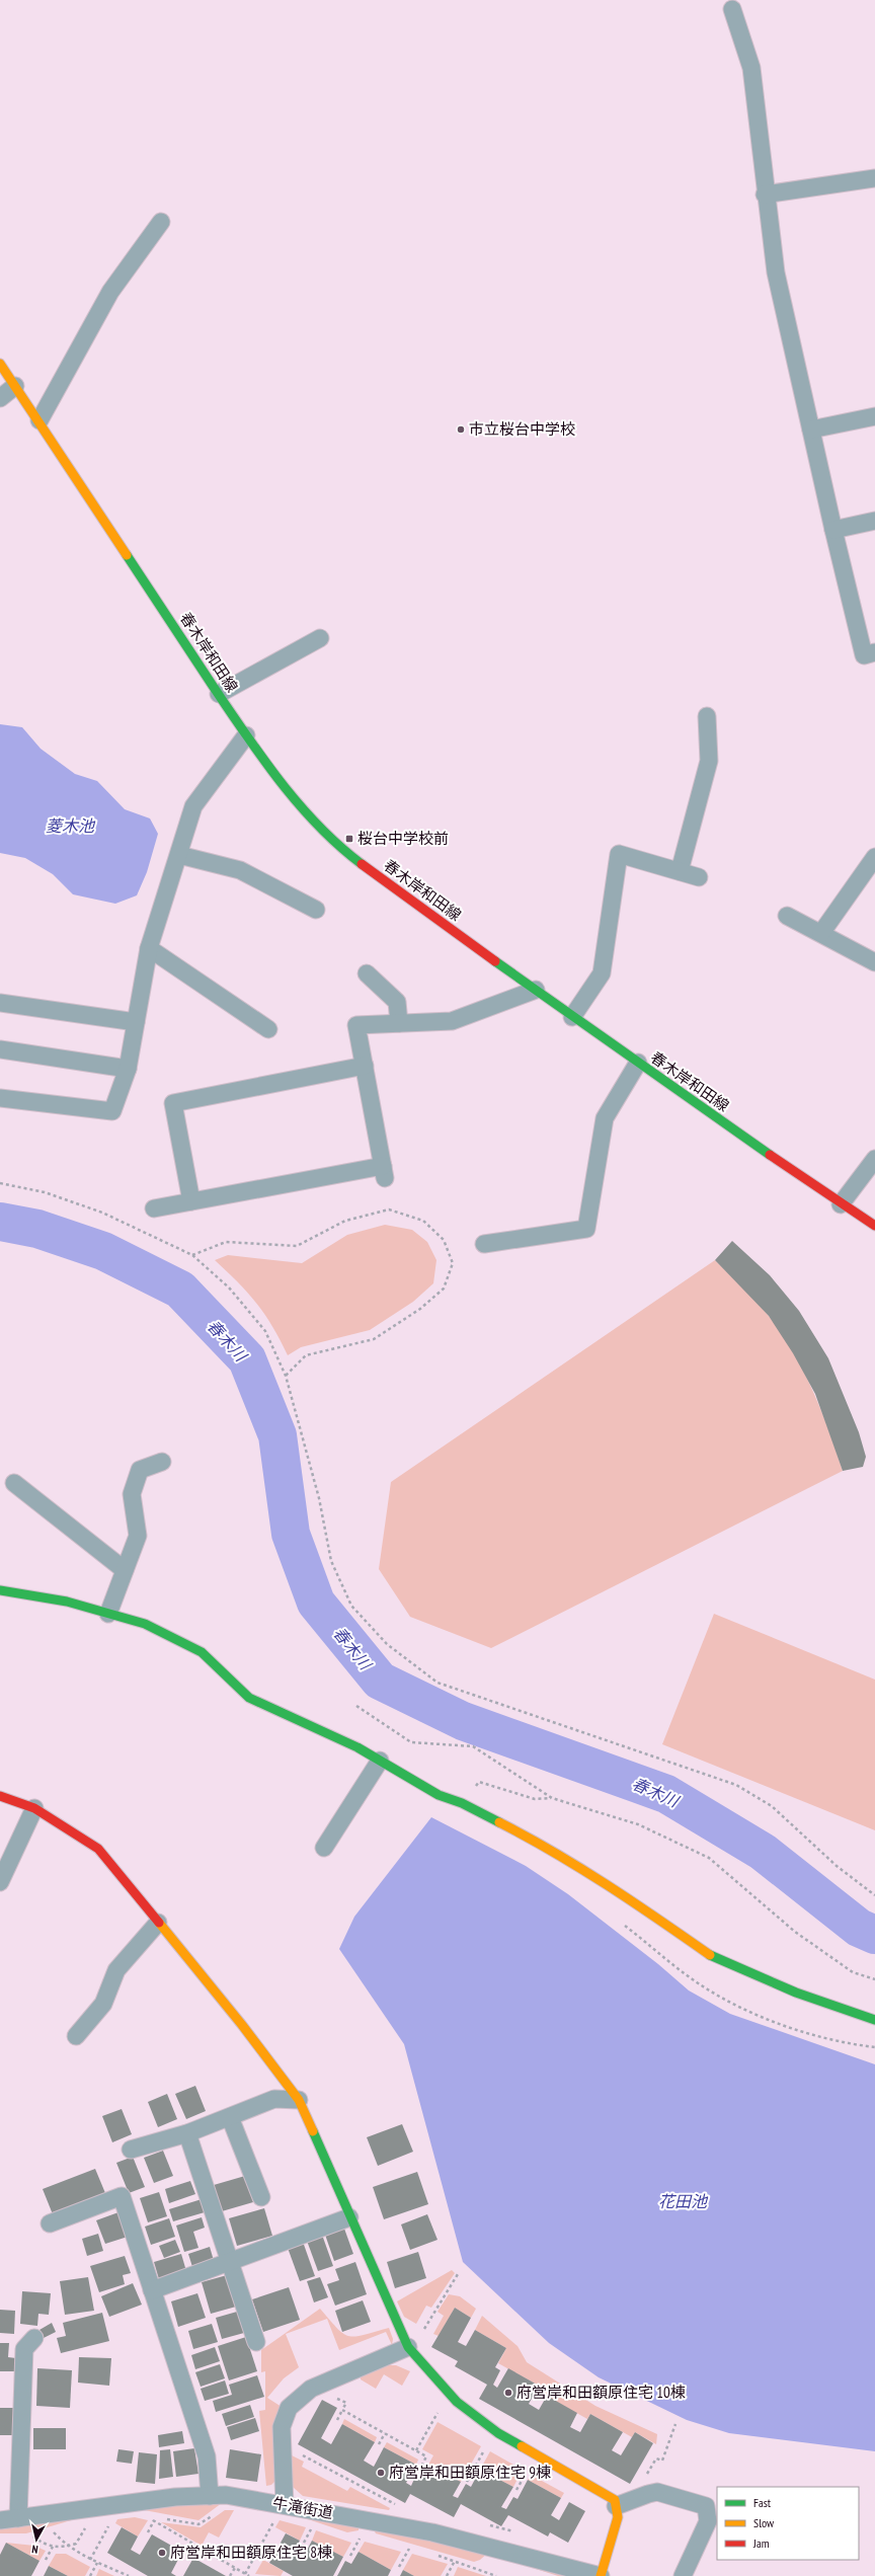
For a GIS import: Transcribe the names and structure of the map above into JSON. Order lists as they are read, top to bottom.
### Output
{
  "streets": {
    "street": ["春木岸和田線", "牛滝街道"]
  },
  "water": ["菱木池", "春木川", "花田池"],
  "places": {
    "other": [
      "市立桜台中学校",
      "府営岸和田額原住宅 10棟",
      "府営岸和田額原住宅 9棟",
      "府営岸和田額原住宅 8棟"
    ],
    "transit": ["桜台中学校前"]
  },
  "legend": ["Fast", "Slow", "Jam"],
  "north": "bottom"
}
